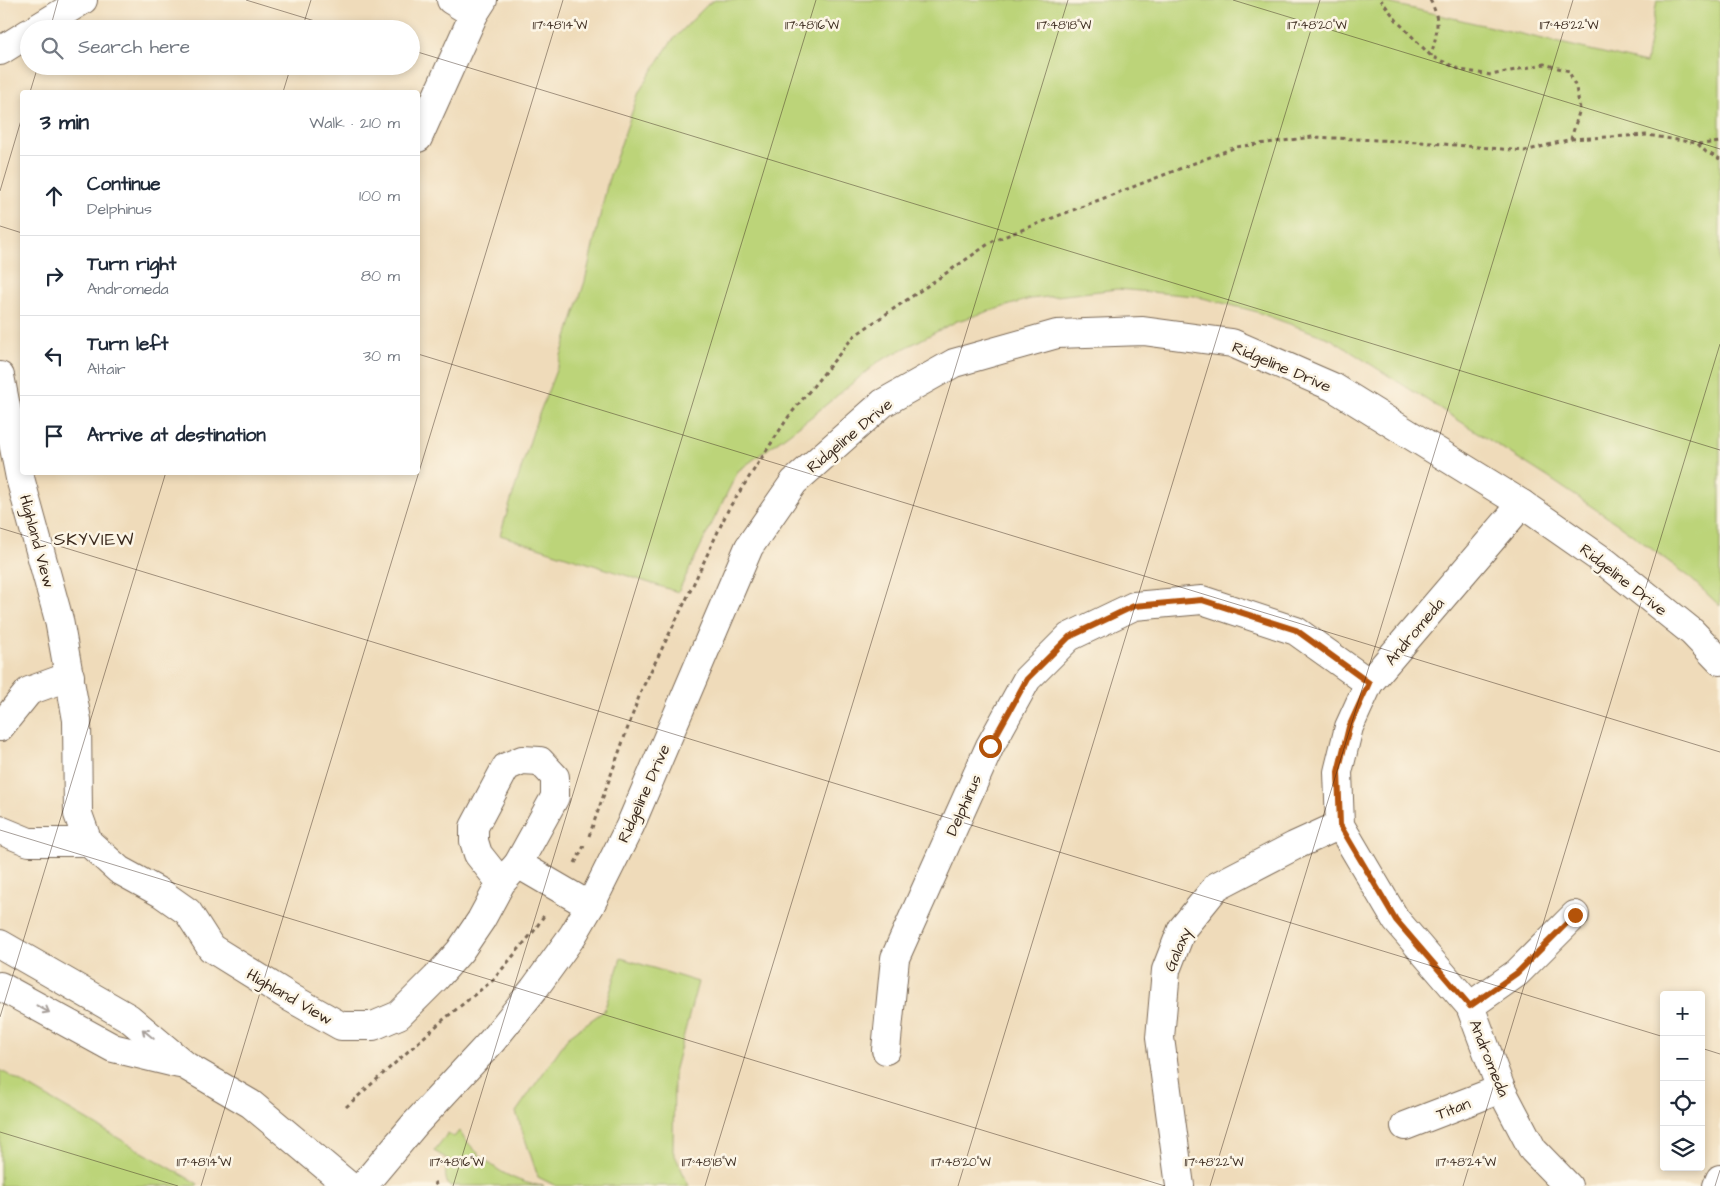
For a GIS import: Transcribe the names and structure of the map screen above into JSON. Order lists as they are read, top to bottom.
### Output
{
  "streets": {
    "street": [
      "Ridgeline Drive",
      "Highland View",
      "Andromeda",
      "Delphinus",
      "Galaxy",
      "Titan"
    ]
  },
  "crossings": [
    ["Ridgeline Drive", "Highland View"],
    ["Ridgeline Drive", "Andromeda"],
    ["Andromeda", "Delphinus"],
    ["Andromeda", "Galaxy"],
    ["Andromeda", "Titan"]
  ],
  "districts": ["SKYVIEW"],
  "page": {
    "search": "Search here",
    "heading": ["3 min", "Walk · 210 m"],
    "list": [
      ["Continue", "Delphinus", "100 m"],
      ["Turn right", "Andromeda", "80 m"],
      ["Turn left", "Altair", "30 m"],
      "Arrive at destination"
    ],
    "map_buttons": ["+", "−"]
  },
  "coordinates": [
    "117°48'14\"W",
    "117°48'16\"W",
    "117°48'18\"W",
    "117°48'20\"W",
    "117°48'22\"W",
    "117°48'24\"W"
  ]
}
